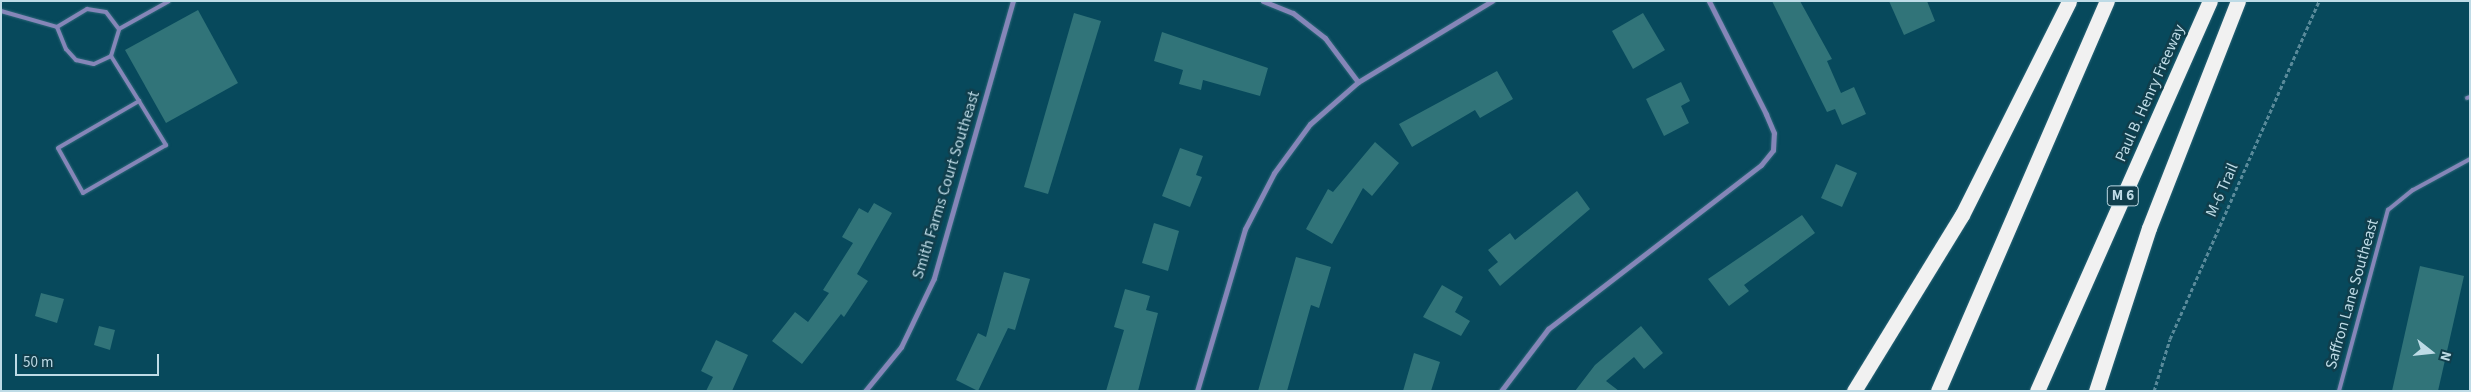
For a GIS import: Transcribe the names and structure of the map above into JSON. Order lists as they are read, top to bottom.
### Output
{
  "streets": {
    "highway": ["Paul B. Henry Freeway", "M 6"],
    "street": ["Smith Farms Court Southeast"],
    "lane": ["Saffron Lane Southeast"],
    "path": ["M-6 Trail"]
  },
  "scale_bar": "50 m",
  "north": "right"
}
